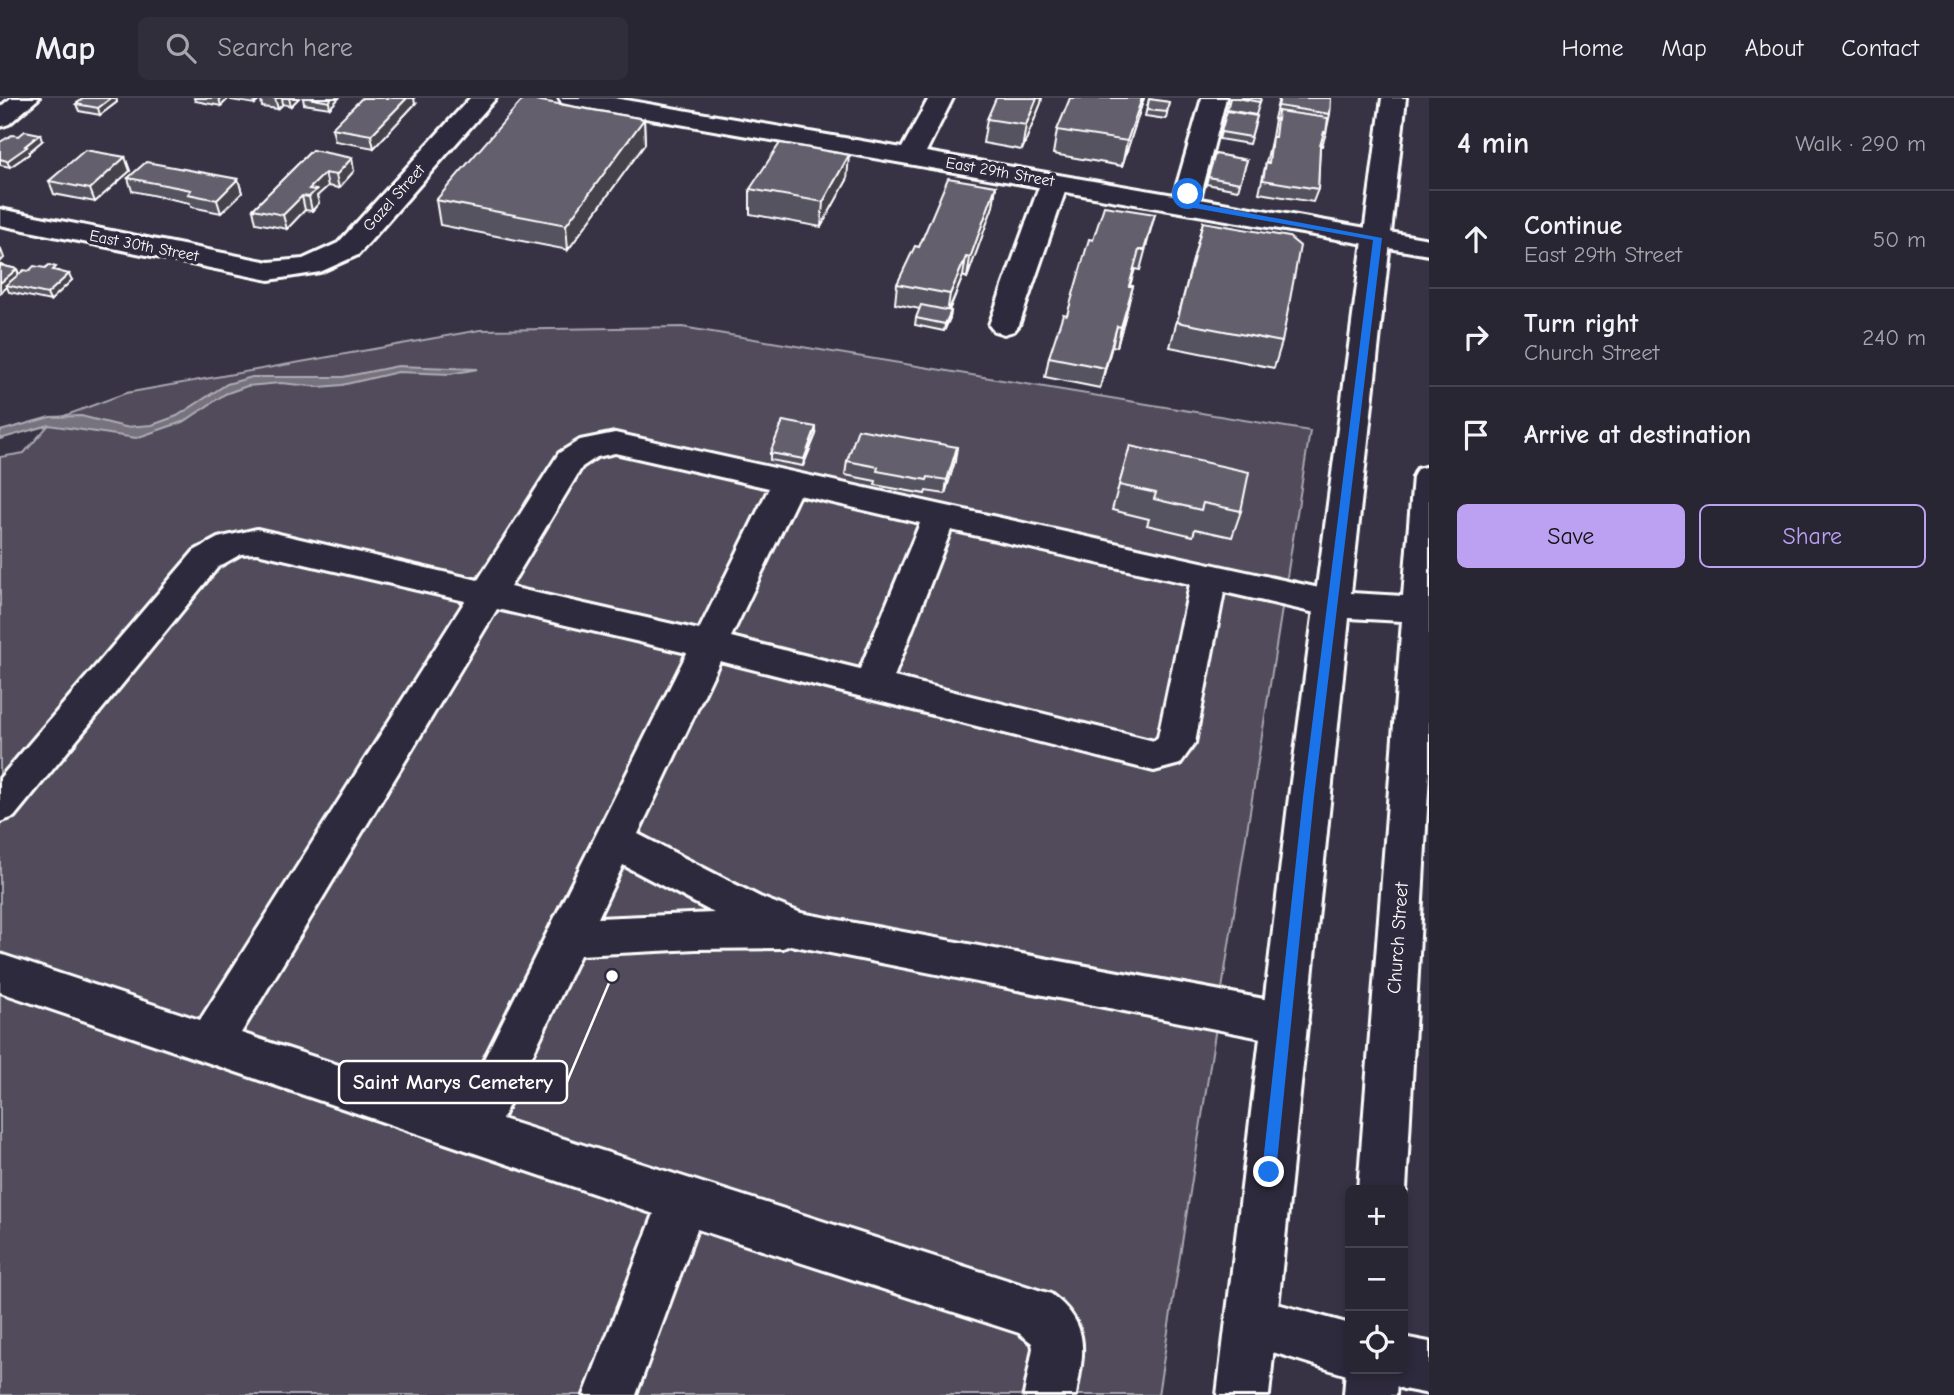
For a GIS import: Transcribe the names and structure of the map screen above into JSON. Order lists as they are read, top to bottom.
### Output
{
  "streets": {
    "main road": [
      "East 29th Street",
      "Gazel Street",
      "East 30th Street",
      "Church Street"
    ]
  },
  "crossings": [
    ["Gazel Street", "East 30th Street"]
  ],
  "places": ["Saint Marys Cemetery"],
  "page": {
    "header": "Map",
    "search": "Search here",
    "nav": [
      "Home",
      "Map",
      "About",
      "Contact"
    ],
    "heading": ["4 min", "Walk · 290 m"],
    "list": [
      ["Continue", "East 29th Street", "50 m"],
      ["Turn right", "Church Street", "240 m"],
      "Arrive at destination"
    ],
    "buttons": ["Save", "Share"],
    "map_buttons": ["+", "−"]
  }
}
